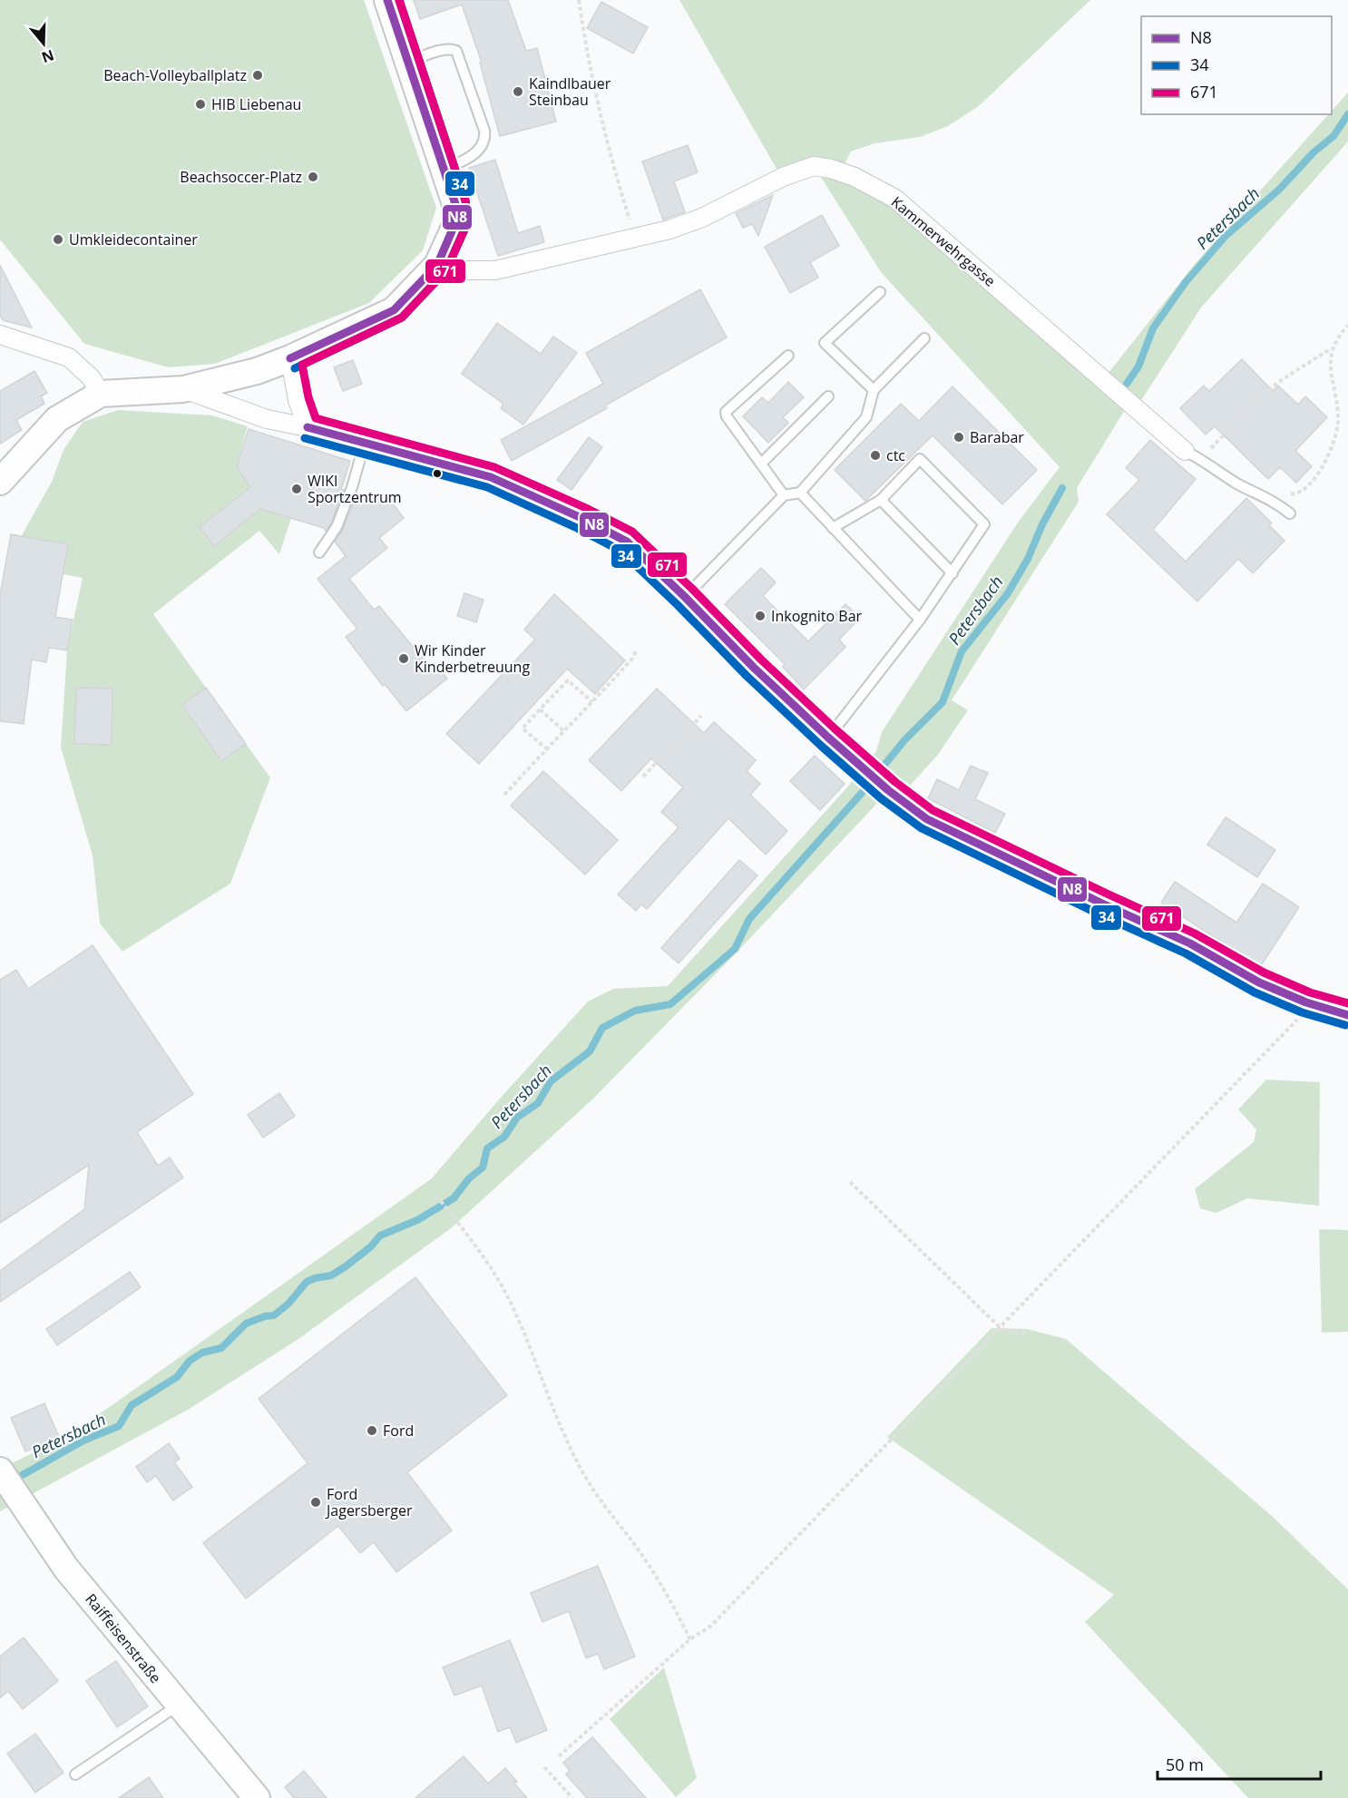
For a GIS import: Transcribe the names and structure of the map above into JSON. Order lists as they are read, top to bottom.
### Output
{
  "streets": {
    "main road": ["Raiffeisenstraße"],
    "street": ["Kammerwehrgasse"]
  },
  "water": ["Petersbach"],
  "places": [
    "Beach-Volleyballplatz",
    "Kaindlbauer Steinbau",
    "HIB Liebenau",
    "Beachsoccer-Platz",
    "Umkleidecontainer",
    "Barabar",
    "ctc",
    "WIKI Sportzentrum",
    "Inkognito Bar",
    "Wir Kinder Kinderbetreuung",
    "Ford",
    "Ford Jagersberger"
  ],
  "lines": ["transit line N8", "transit line 34", "transit line 671"],
  "legend": ["N8", "34", "671"],
  "scale_bar": "50 m",
  "north": "bottom"
}
